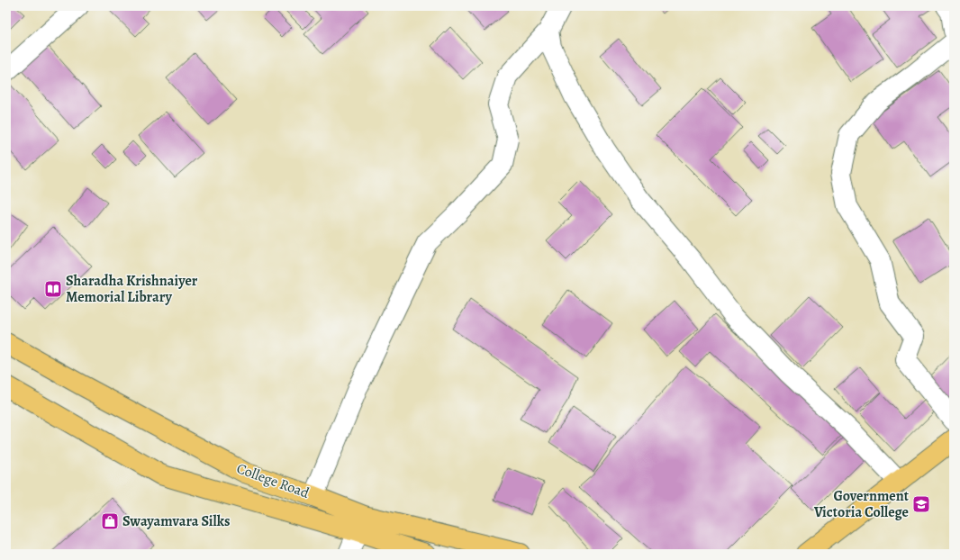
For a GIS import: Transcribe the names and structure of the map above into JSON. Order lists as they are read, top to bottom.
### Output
{
  "streets": {
    "main road": ["College Road"]
  },
  "places": {
    "library": ["Sharadha Krishnaiyer Memorial Library"],
    "school or university": ["Government Victoria College"],
    "shop": ["Swayamvara Silks"]
  }
}
